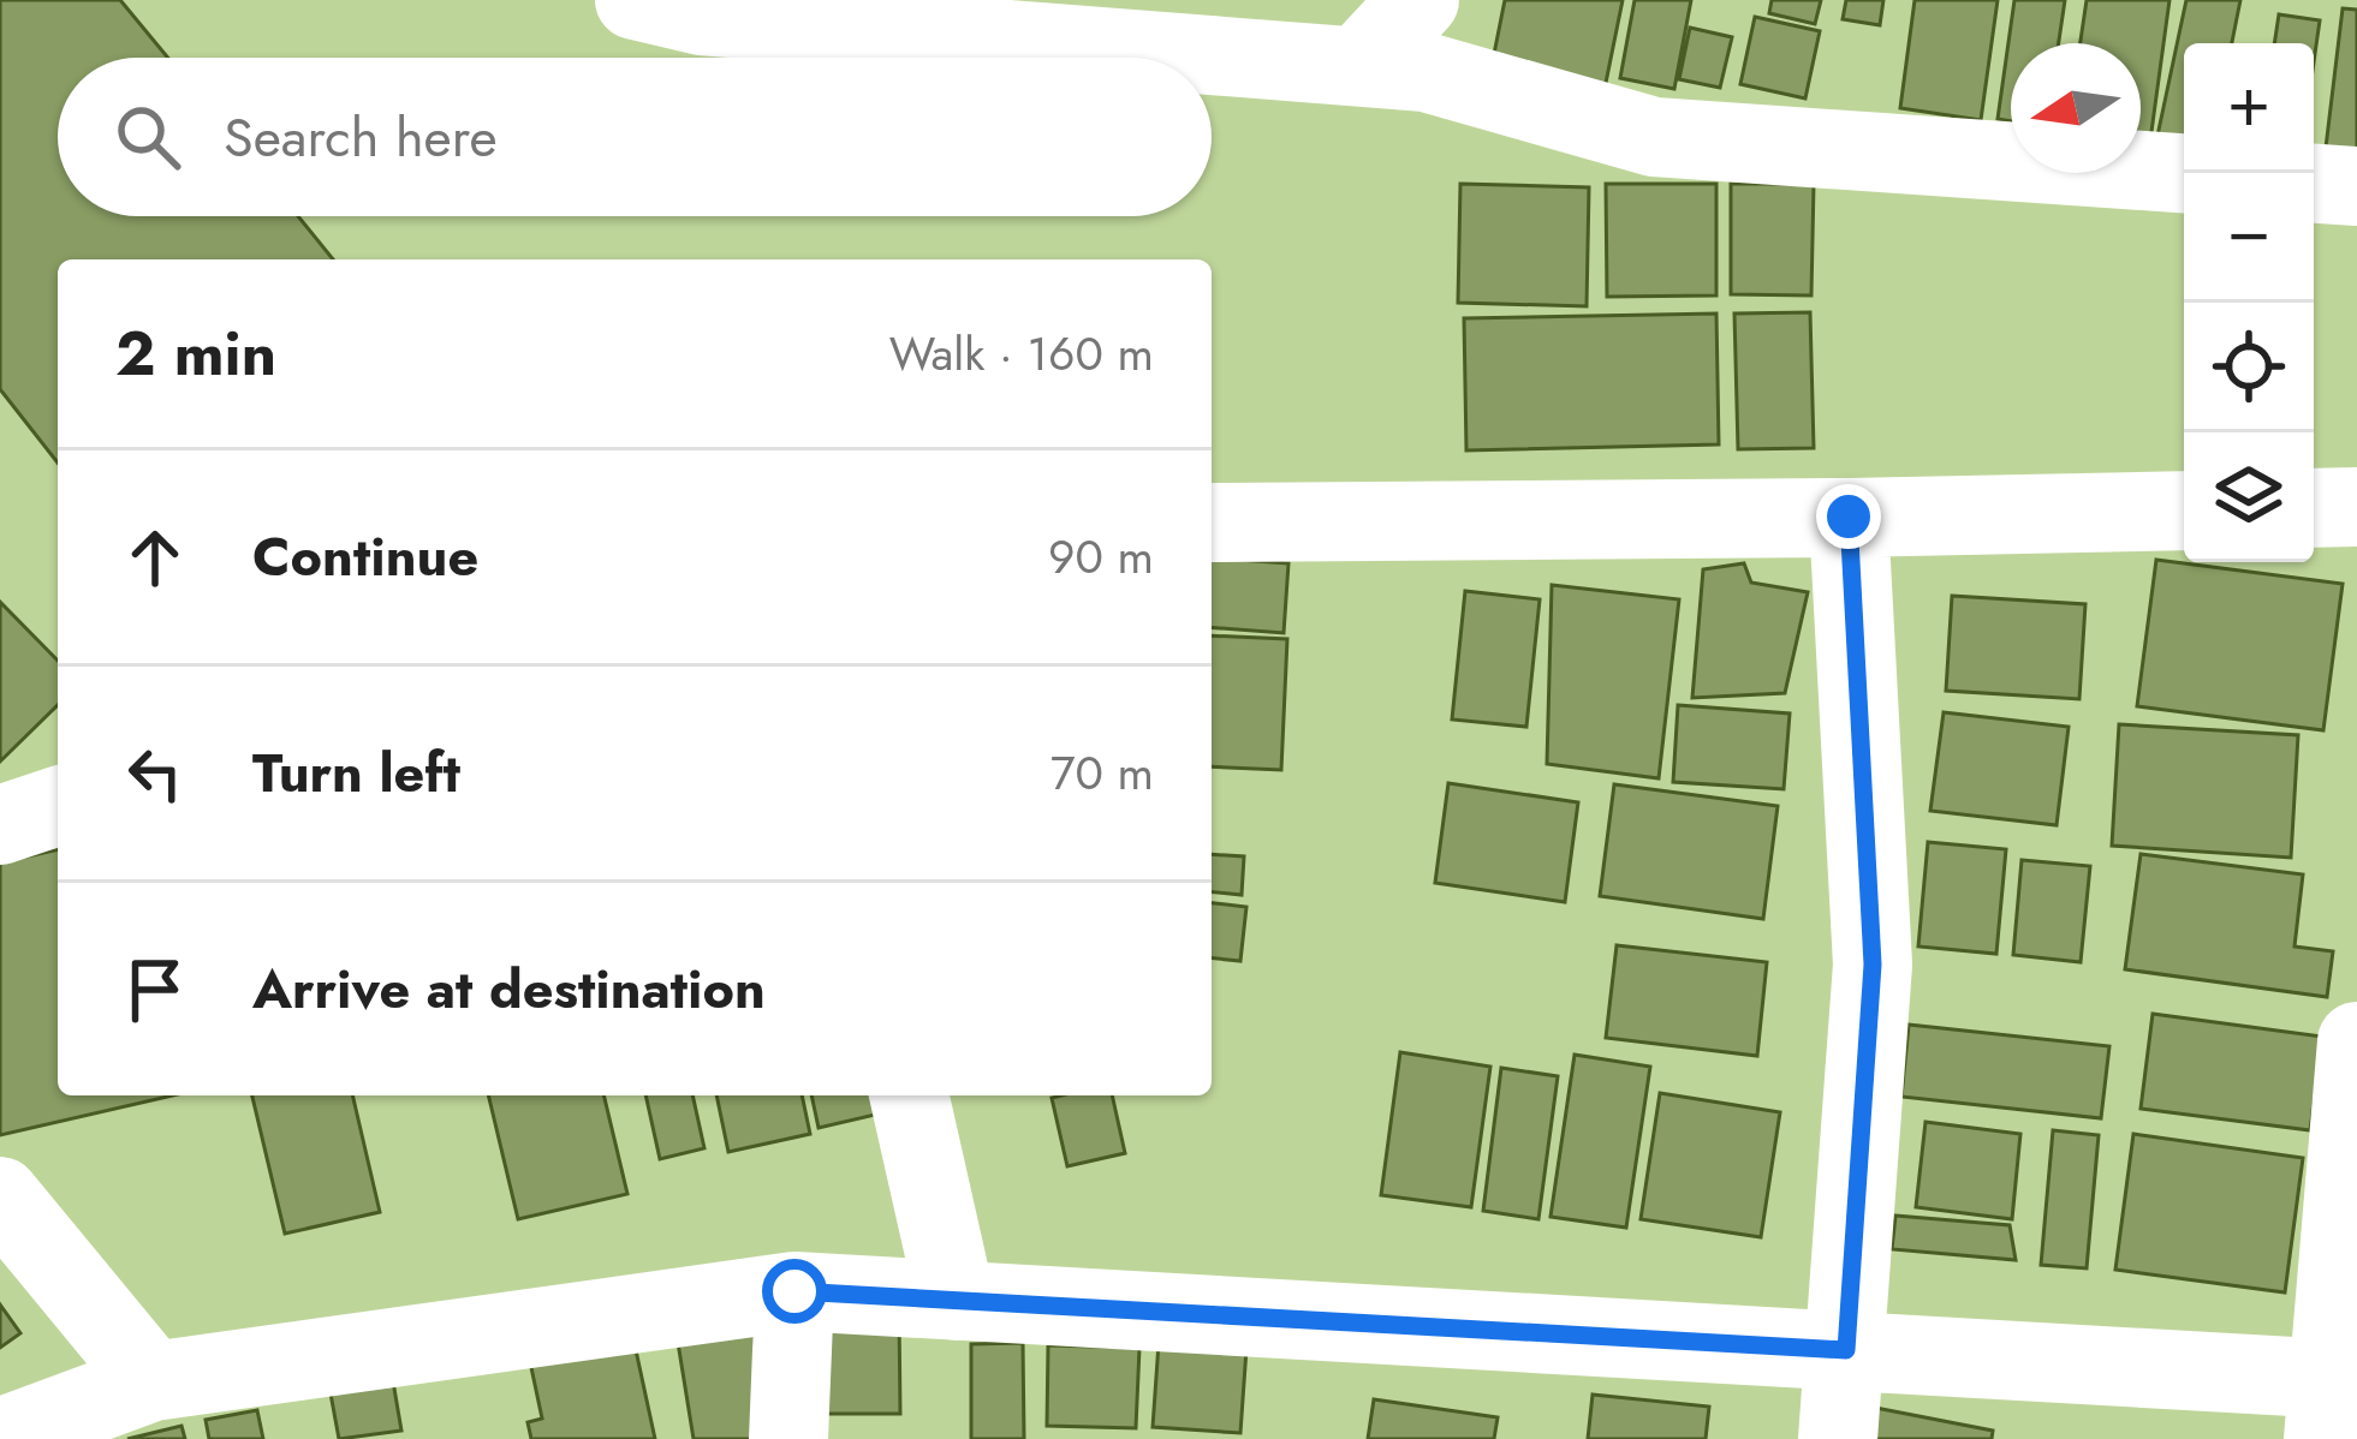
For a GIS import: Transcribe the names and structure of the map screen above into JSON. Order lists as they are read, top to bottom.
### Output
{
  "north": "left",
  "page": {
    "map_buttons": ["+", "−"],
    "search": "Search here",
    "heading": ["2 min", "Walk · 160 m"],
    "list": [
      ["Continue", "90 m"],
      ["Turn left", "70 m"],
      "Arrive at destination"
    ]
  }
}
